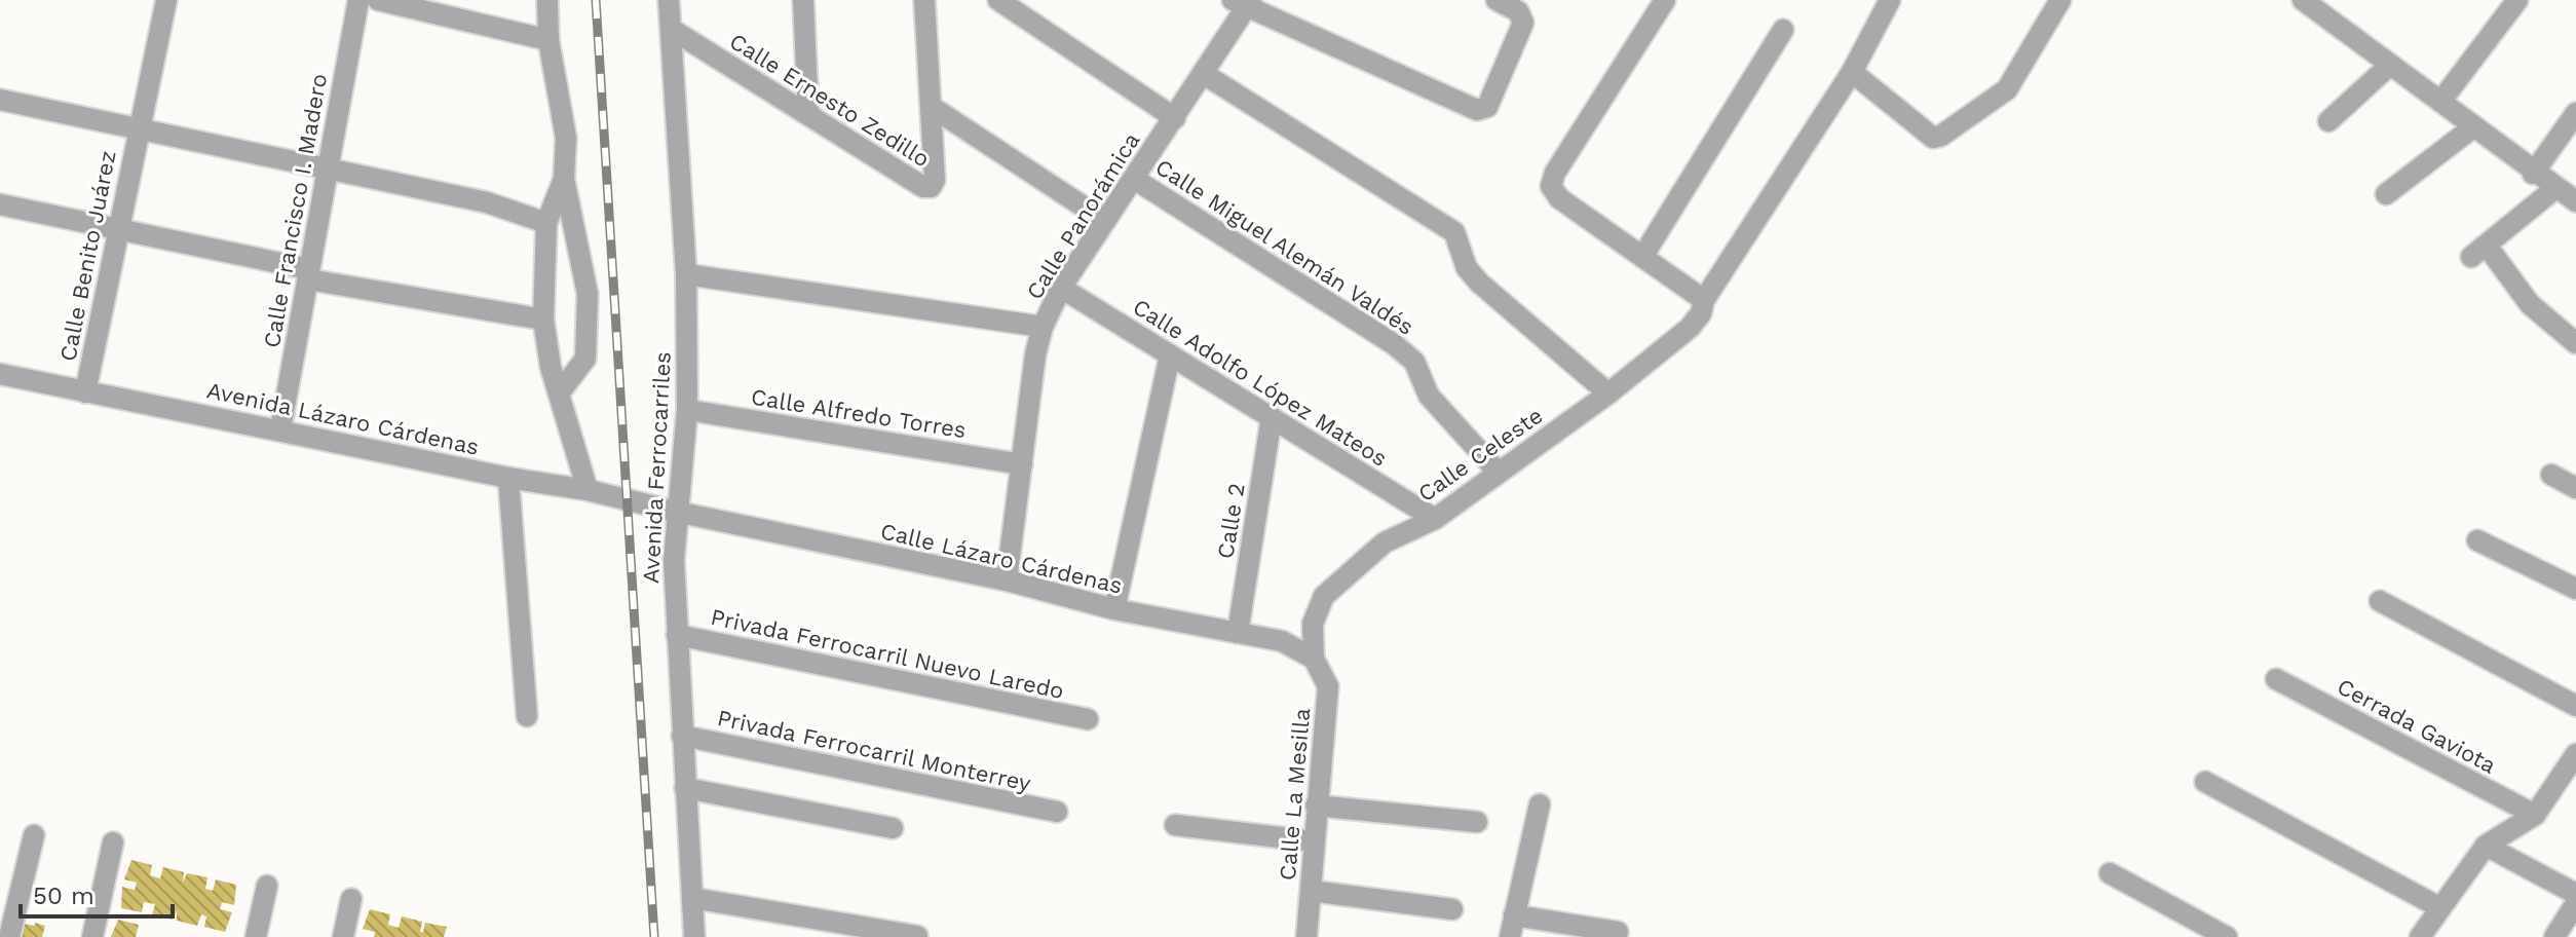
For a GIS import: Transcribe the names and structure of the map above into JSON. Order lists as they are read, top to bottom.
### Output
{
  "streets": {
    "street": [
      "Calle Ernesto Zedillo",
      "Calle Francisco I. Madero",
      "Calle Panorámica",
      "Calle Miguel Alemán Valdés",
      "Calle Benito Juárez",
      "Calle Adolfo López Mateos",
      "Calle Alfredo Torres",
      "Avenida Lázaro Cárdenas",
      "Calle Celeste",
      "Avenida Ferrocarriles",
      "Calle 2",
      "Calle Lázaro Cárdenas",
      "Privada Ferrocarril Nuevo Laredo",
      "Cerrada Gaviota",
      "Privada Ferrocarril Monterrey",
      "Calle La Mesilla"
    ]
  },
  "crossings": [
    ["Calle Ernesto Zedillo", "Avenida Ferrocarriles"],
    ["Calle Francisco I. Madero", "Avenida Lázaro Cárdenas"],
    ["Calle Panorámica", "Calle Miguel Alemán Valdés"],
    ["Calle Panorámica", "Calle Adolfo López Mateos"],
    ["Calle Panorámica", "Calle Alfredo Torres"],
    ["Calle Panorámica", "Calle Lázaro Cárdenas"],
    ["Calle Miguel Alemán Valdés", "Calle Celeste"],
    ["Calle Benito Juárez", "Avenida Lázaro Cárdenas"],
    ["Calle Adolfo López Mateos", "Calle Celeste"],
    ["Calle Adolfo López Mateos", "Calle 2"],
    ["Calle Alfredo Torres", "Avenida Ferrocarriles"],
    ["Avenida Lázaro Cárdenas", "Avenida Ferrocarriles"],
    ["Avenida Lázaro Cárdenas", "Calle Lázaro Cárdenas"],
    ["Calle Celeste", "Calle Lázaro Cárdenas"],
    ["Calle Celeste", "Calle La Mesilla"],
    ["Avenida Ferrocarriles", "Calle Lázaro Cárdenas"],
    ["Avenida Ferrocarriles", "Privada Ferrocarril Nuevo Laredo"],
    ["Avenida Ferrocarriles", "Privada Ferrocarril Monterrey"],
    ["Calle 2", "Calle Lázaro Cárdenas"],
    ["Calle Lázaro Cárdenas", "Calle La Mesilla"]
  ],
  "scale_bar": "50 m"
}
